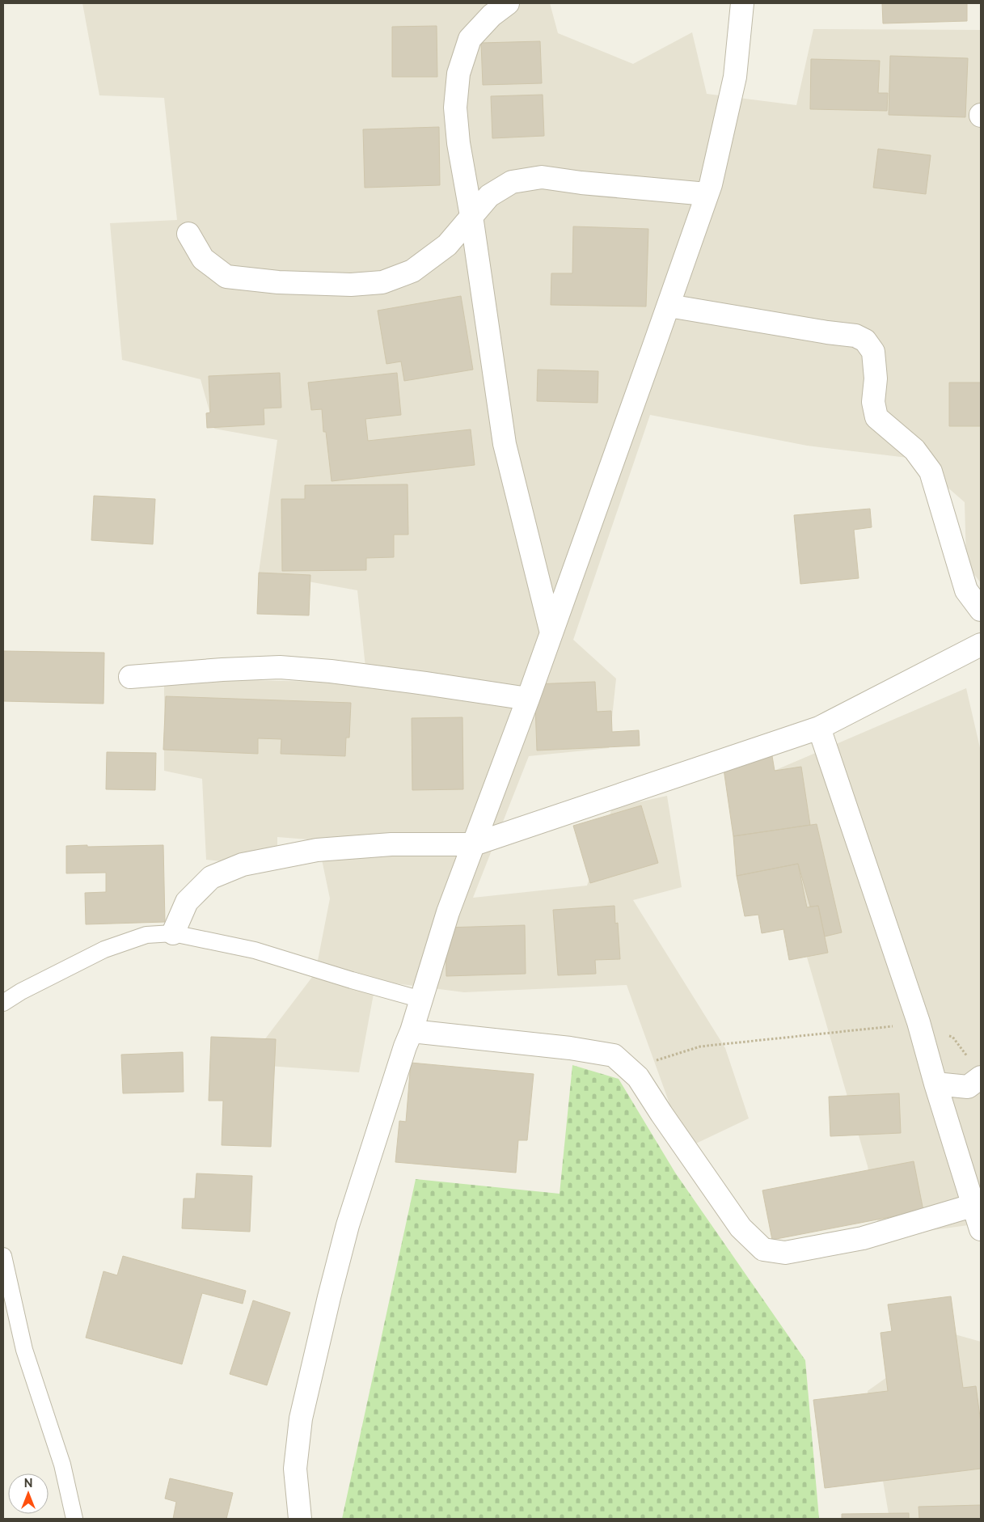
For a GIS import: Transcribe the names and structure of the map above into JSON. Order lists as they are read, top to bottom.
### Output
{
  "north": "top"
}
